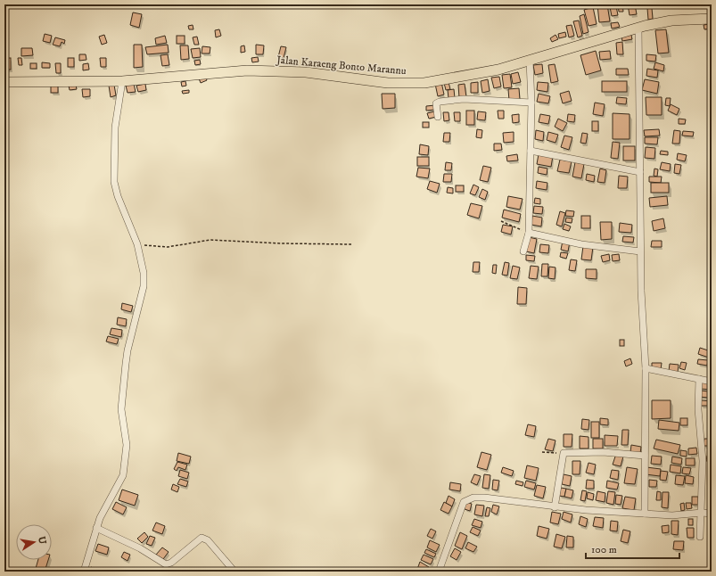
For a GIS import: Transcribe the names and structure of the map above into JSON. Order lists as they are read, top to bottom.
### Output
{
  "streets": {
    "main road": ["Jalan Karaeng Bonto Marannu"]
  },
  "scale_bar": "100 m",
  "north": "right"
}
